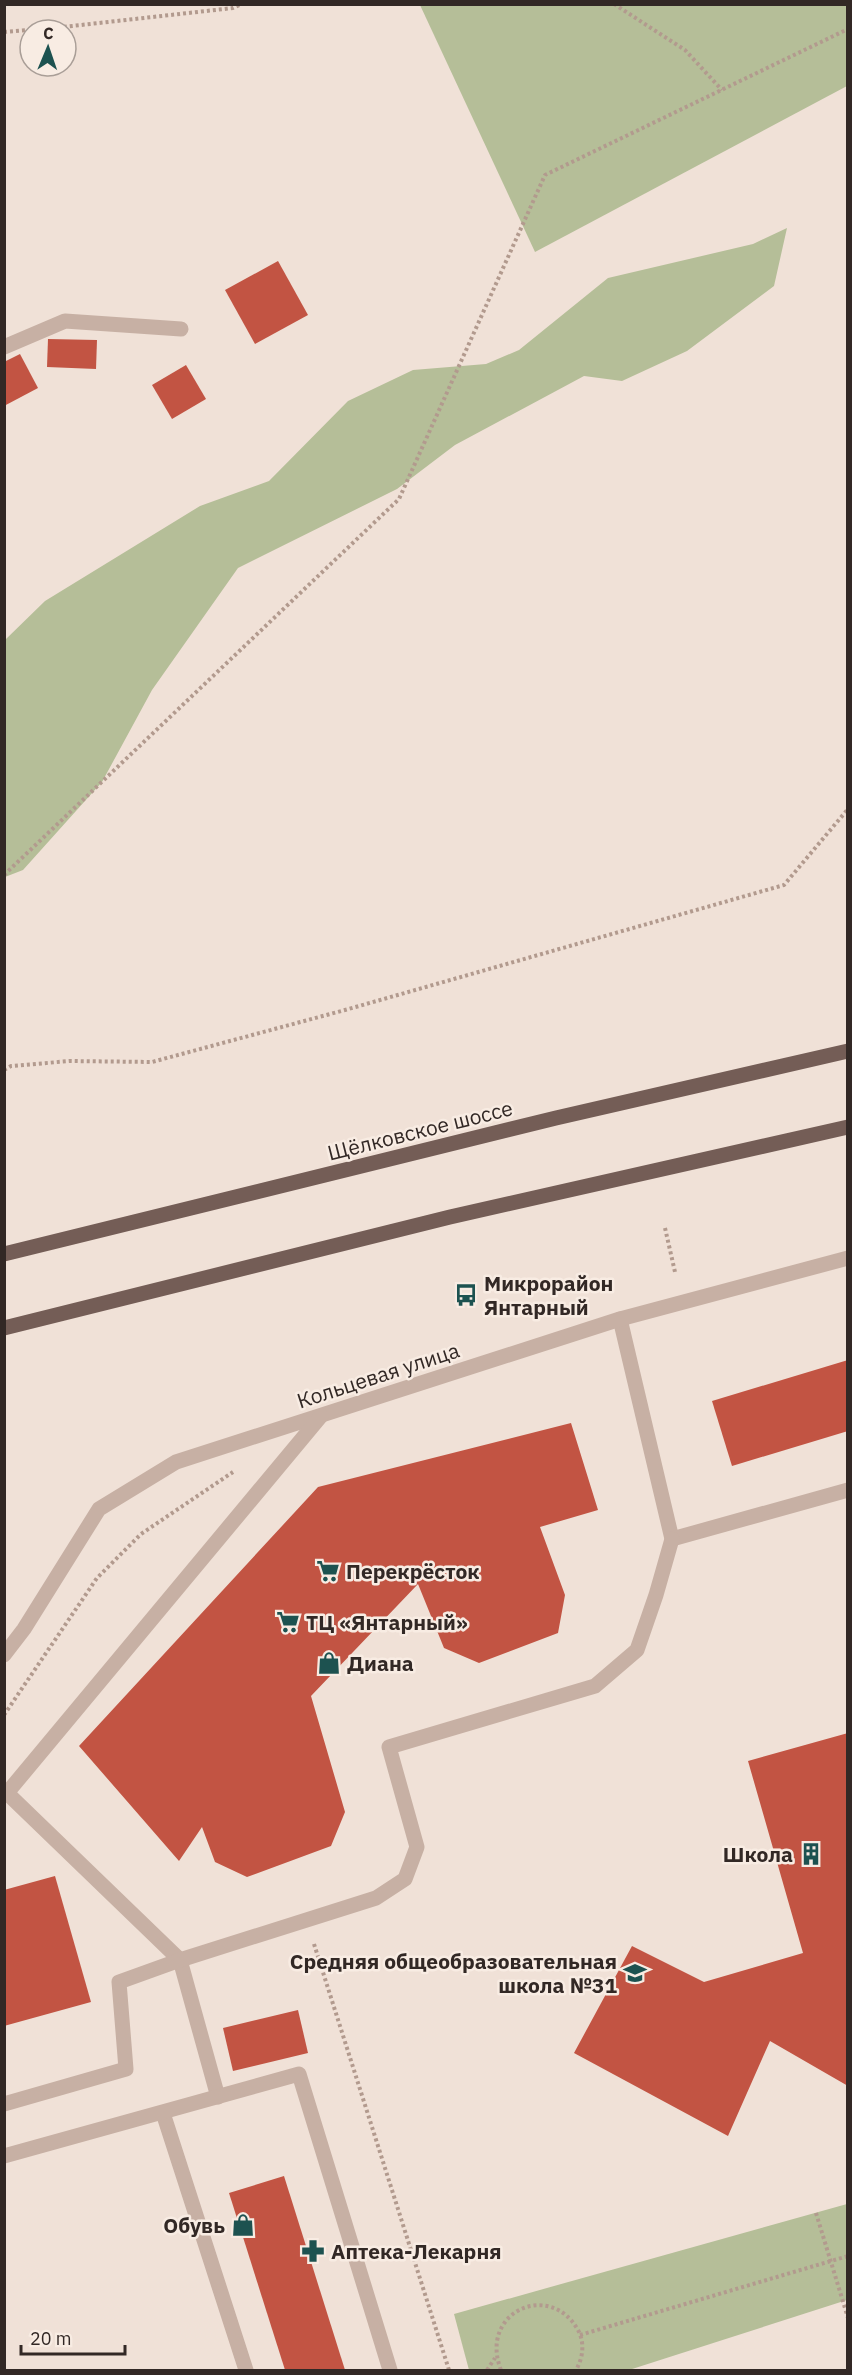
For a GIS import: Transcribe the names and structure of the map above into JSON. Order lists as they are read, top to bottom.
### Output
{
  "streets": {
    "main road": ["Щёлковское шоссе"],
    "street": ["Кольцевая улица"]
  },
  "places": {
    "bus stop": ["Микрорайон Янтарный"],
    "supermarket": ["Перекрёсток", "ТЦ «Янтарный»"],
    "shop": ["Диана", "Обувь"],
    "building": ["Школа"],
    "school or university": ["Средняя общеобразовательная школа №31"],
    "pharmacy": ["Аптека-Лекарня"]
  },
  "scale_bar": "20 m",
  "north": "top"
}
